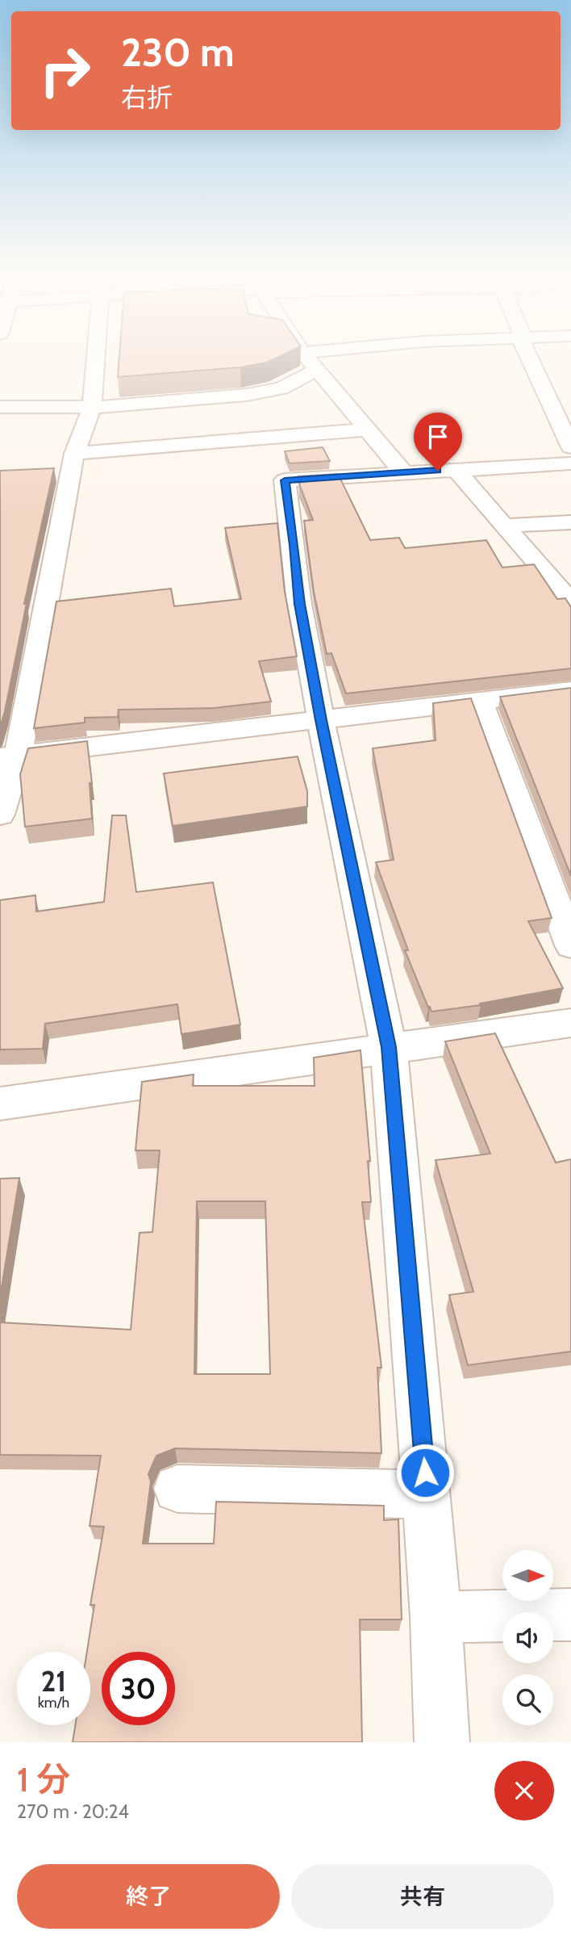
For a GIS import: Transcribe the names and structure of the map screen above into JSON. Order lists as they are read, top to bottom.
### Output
{
  "north": "right",
  "page": {
    "turn": ["230 m", "右折"],
    "speed": "21 km/h",
    "limit": "30",
    "heading": ["1 分", "270 m · 20:24"],
    "buttons": ["終了", "共有"]
  }
}
